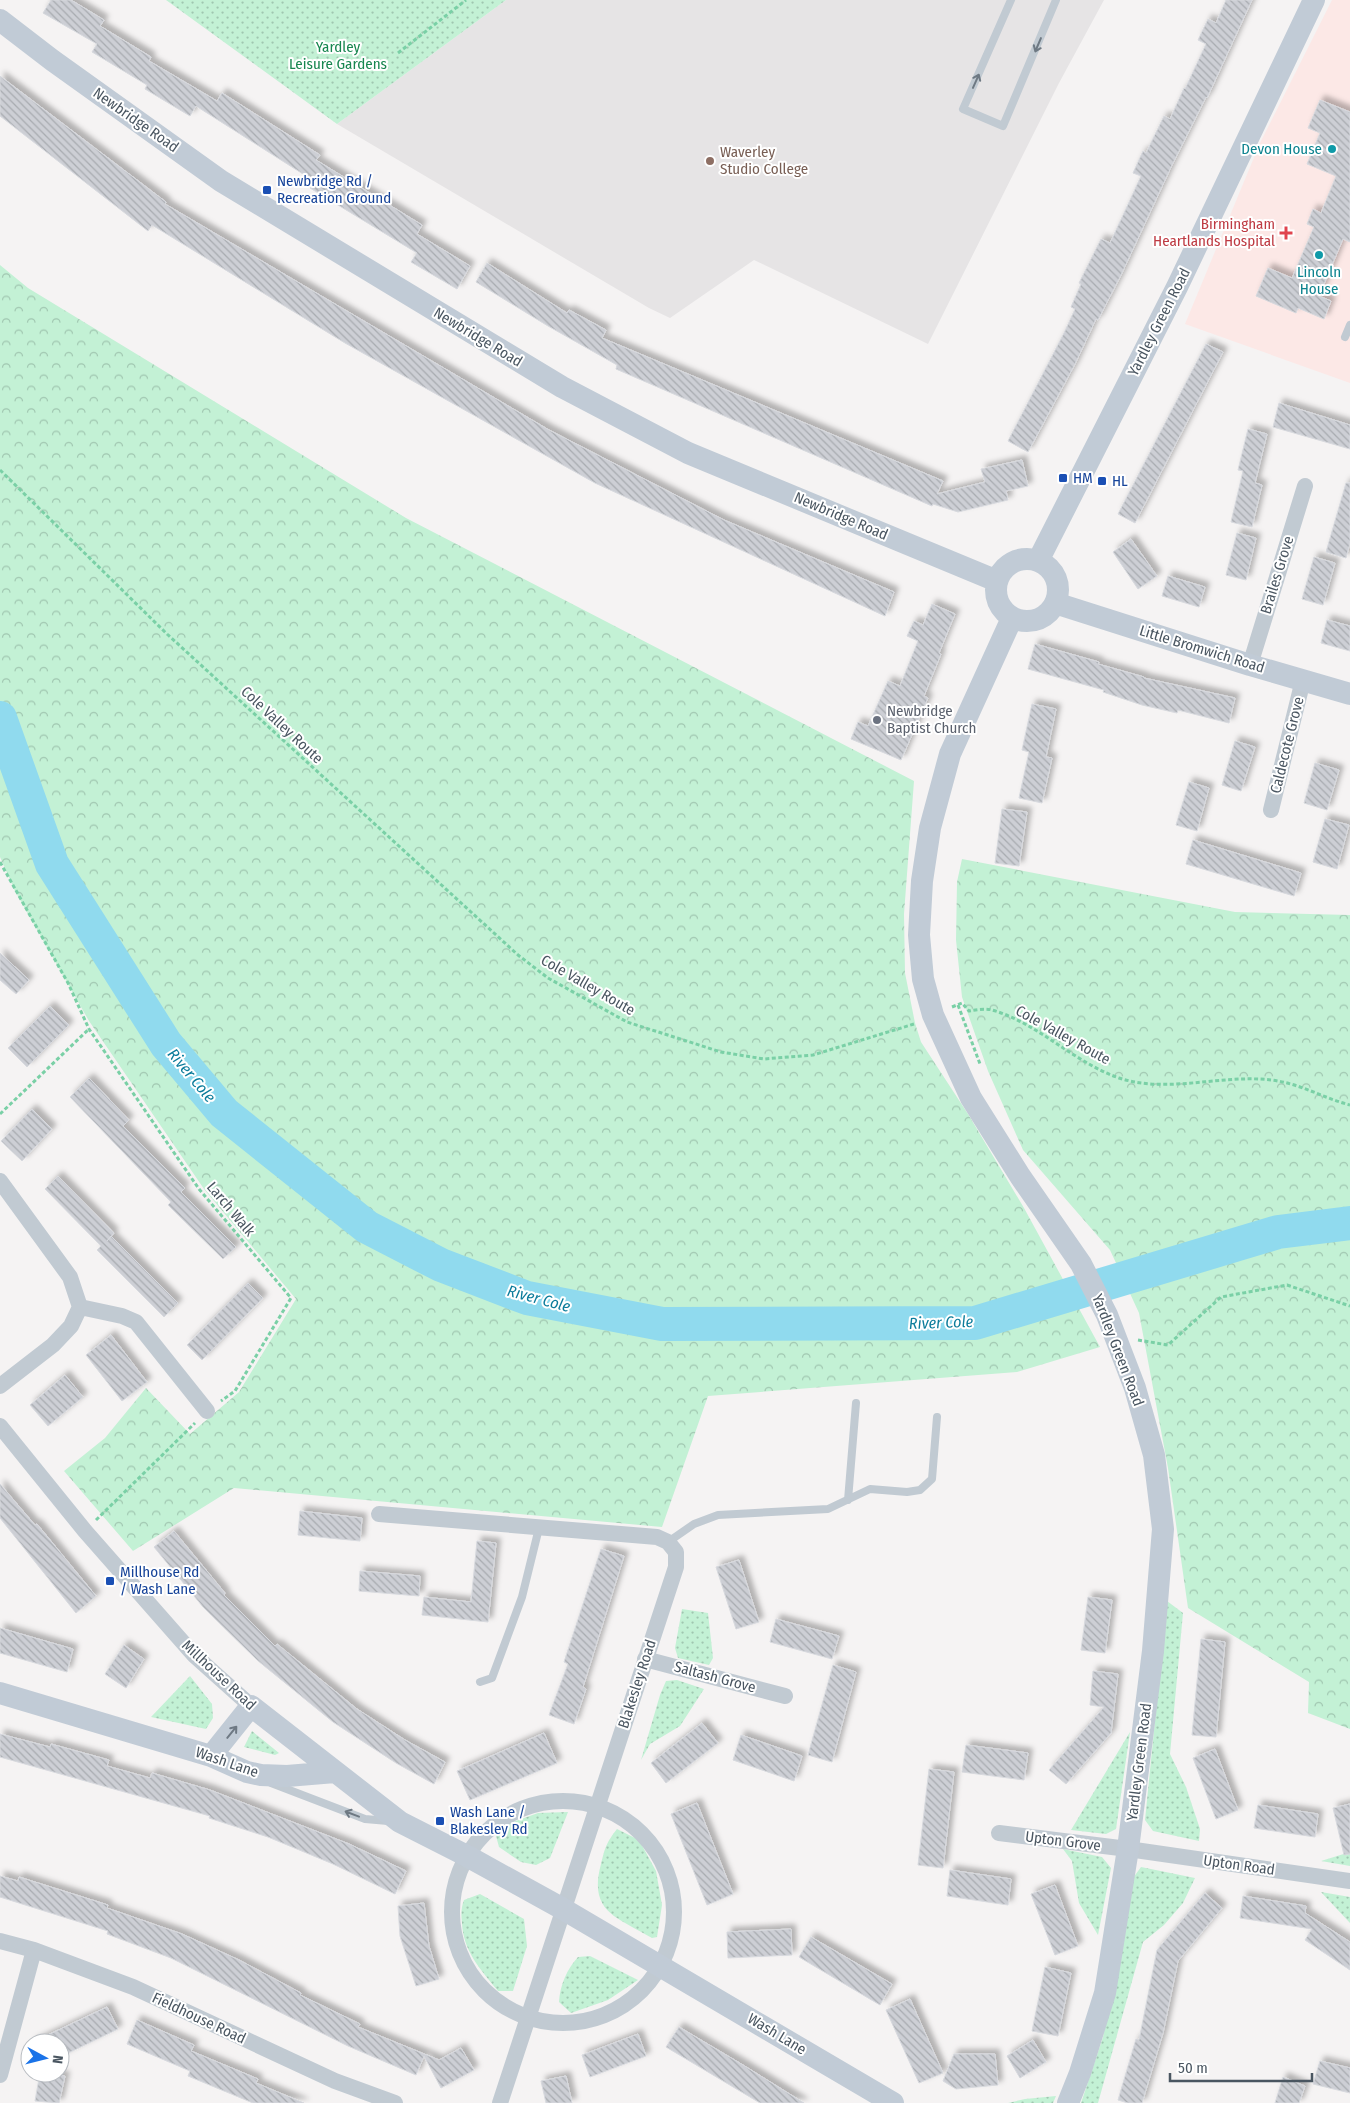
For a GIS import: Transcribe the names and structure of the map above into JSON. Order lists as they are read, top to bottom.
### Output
{
  "streets": {
    "street": [
      "Newbridge Road",
      "Yardley Green Road",
      "Brailes Grove",
      "Little Bromwich Road",
      "Caldecote Grove",
      "Millhouse Road",
      "Saltash Grove",
      "Blakesley Road",
      "Wash Lane",
      "Upton Grove",
      "Upton Road",
      "Fieldhouse Road"
    ],
    "path": ["Cole Valley Route", "Larch Walk"]
  },
  "crossings": [
    ["Newbridge Road", "Yardley Green Road"],
    ["Newbridge Road", "Little Bromwich Road"],
    ["Yardley Green Road", "Little Bromwich Road"],
    ["Yardley Green Road", "Cole Valley Route"],
    ["Yardley Green Road", "Upton Grove"],
    ["Yardley Green Road", "Upton Road"],
    ["Brailes Grove", "Little Bromwich Road"],
    ["Little Bromwich Road", "Caldecote Grove"],
    ["Larch Walk", "Millhouse Road"],
    ["Millhouse Road", "Wash Lane"],
    ["Saltash Grove", "Blakesley Road"],
    ["Blakesley Road", "Wash Lane"],
    ["Upton Grove", "Upton Road"]
  ],
  "water": ["River Cole"],
  "parks": ["Yardley Leisure Gardens"],
  "places": {
    "other": [
      "Devon House",
      "Waverley Studio College",
      "Lincoln House",
      "Newbridge Baptist Church"
    ],
    "transit": [
      "Newbridge Rd / Recreation Ground",
      "HM",
      "HL",
      "Millhouse Rd / Wash Lane",
      "Wash Lane / Blakesley Rd"
    ],
    "health": ["Birmingham Heartlands Hospital"]
  },
  "scale_bar": "50 m",
  "north": "right"
}
